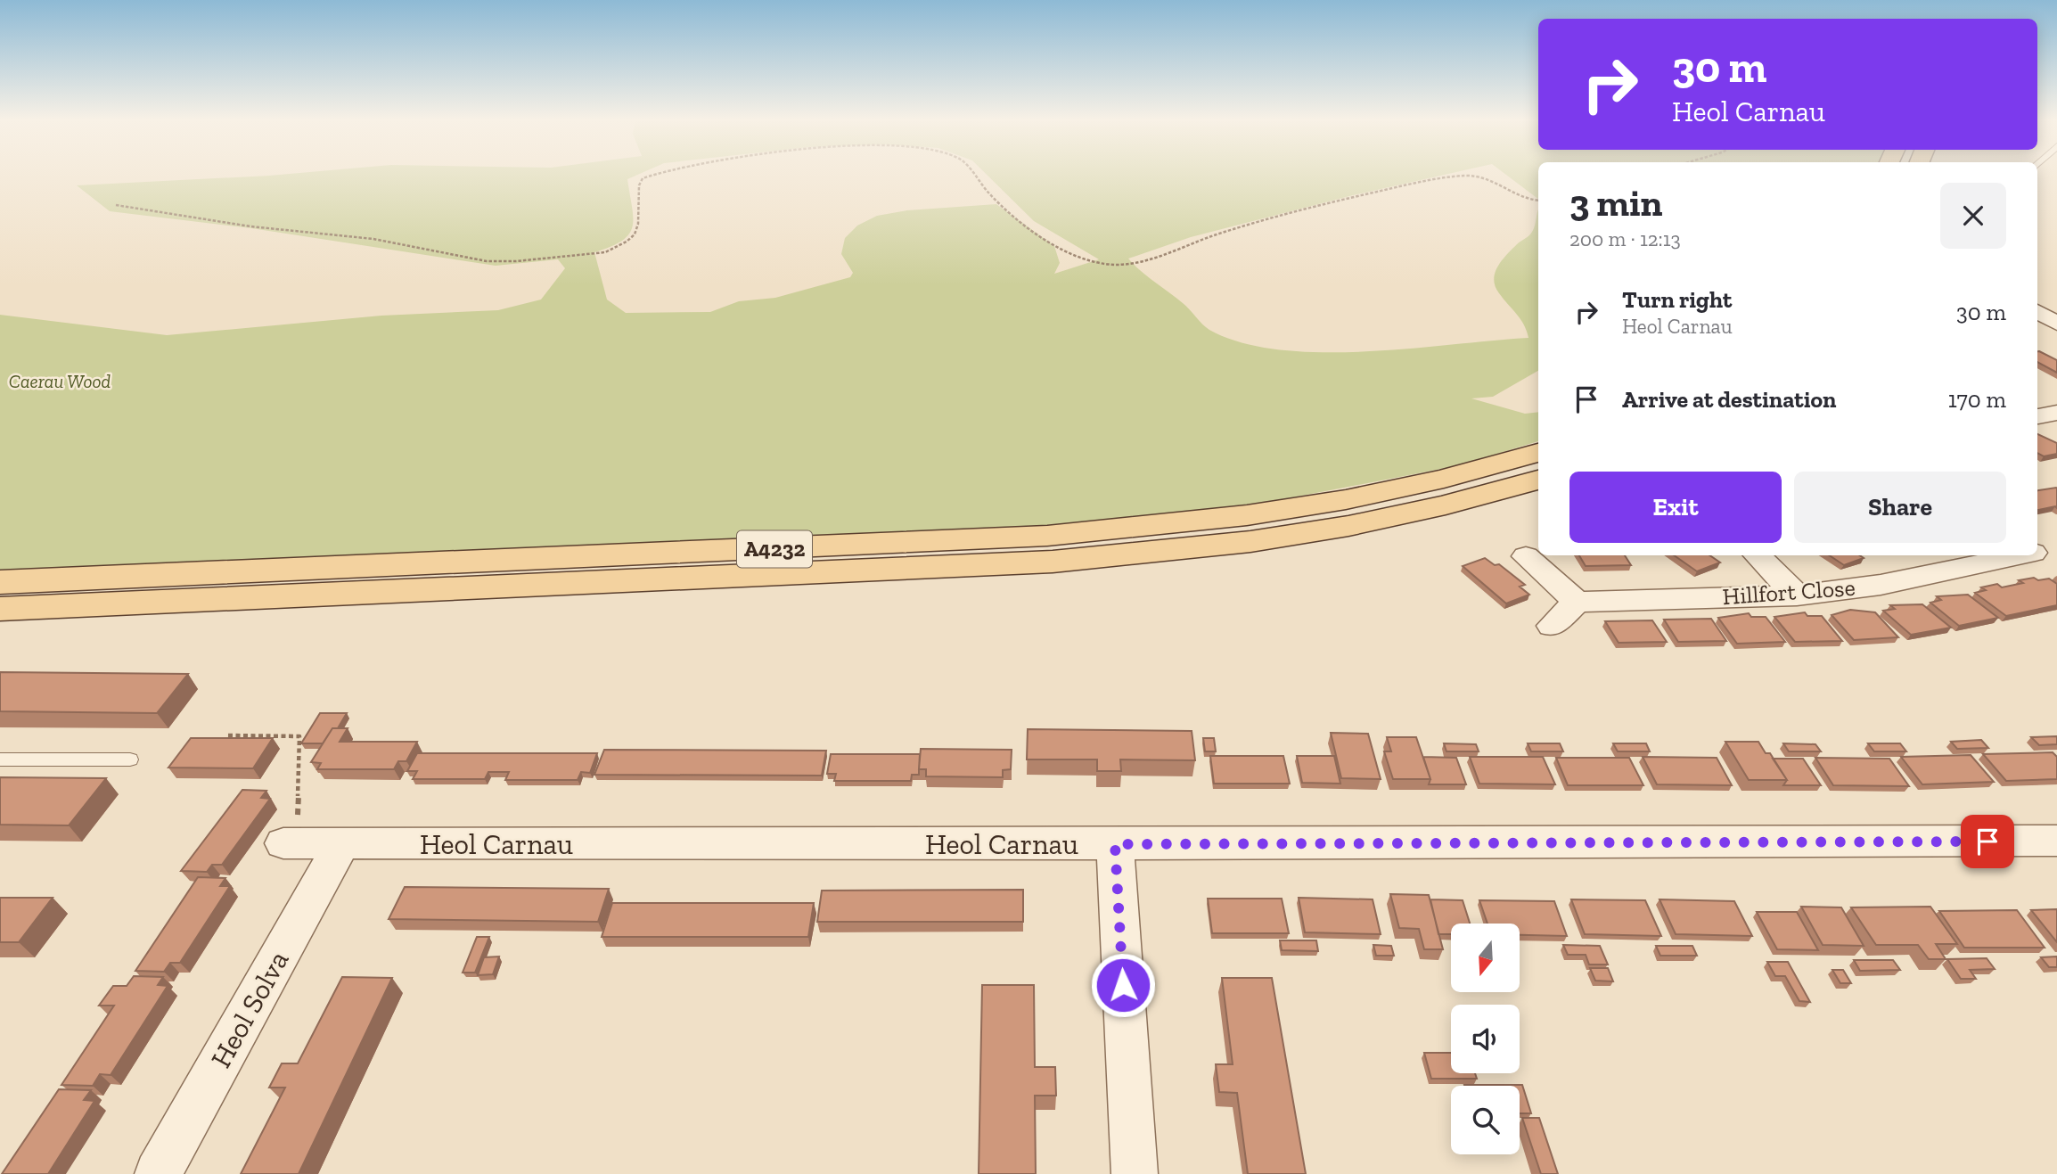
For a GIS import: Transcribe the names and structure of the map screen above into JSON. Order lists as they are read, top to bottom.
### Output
{
  "streets": {
    "main road": ["A4232"],
    "street": ["Hillfort Close", "Heol Carnau", "Heol Solva"]
  },
  "crossings": [
    ["Heol Carnau", "Heol Solva"]
  ],
  "parks": ["Caerau Wood"],
  "north": "bottom",
  "page": {
    "turn": ["30 m", "Heol Carnau"],
    "heading": ["3 min", "200 m · 12:13"],
    "list": [
      {
        "name": "Turn right",
        "note": "Heol Carnau",
        "value": "30 m"
      },
      {
        "name": "Arrive at destination",
        "value": "170 m"
      }
    ],
    "buttons": ["Exit", "Share"]
  }
}
